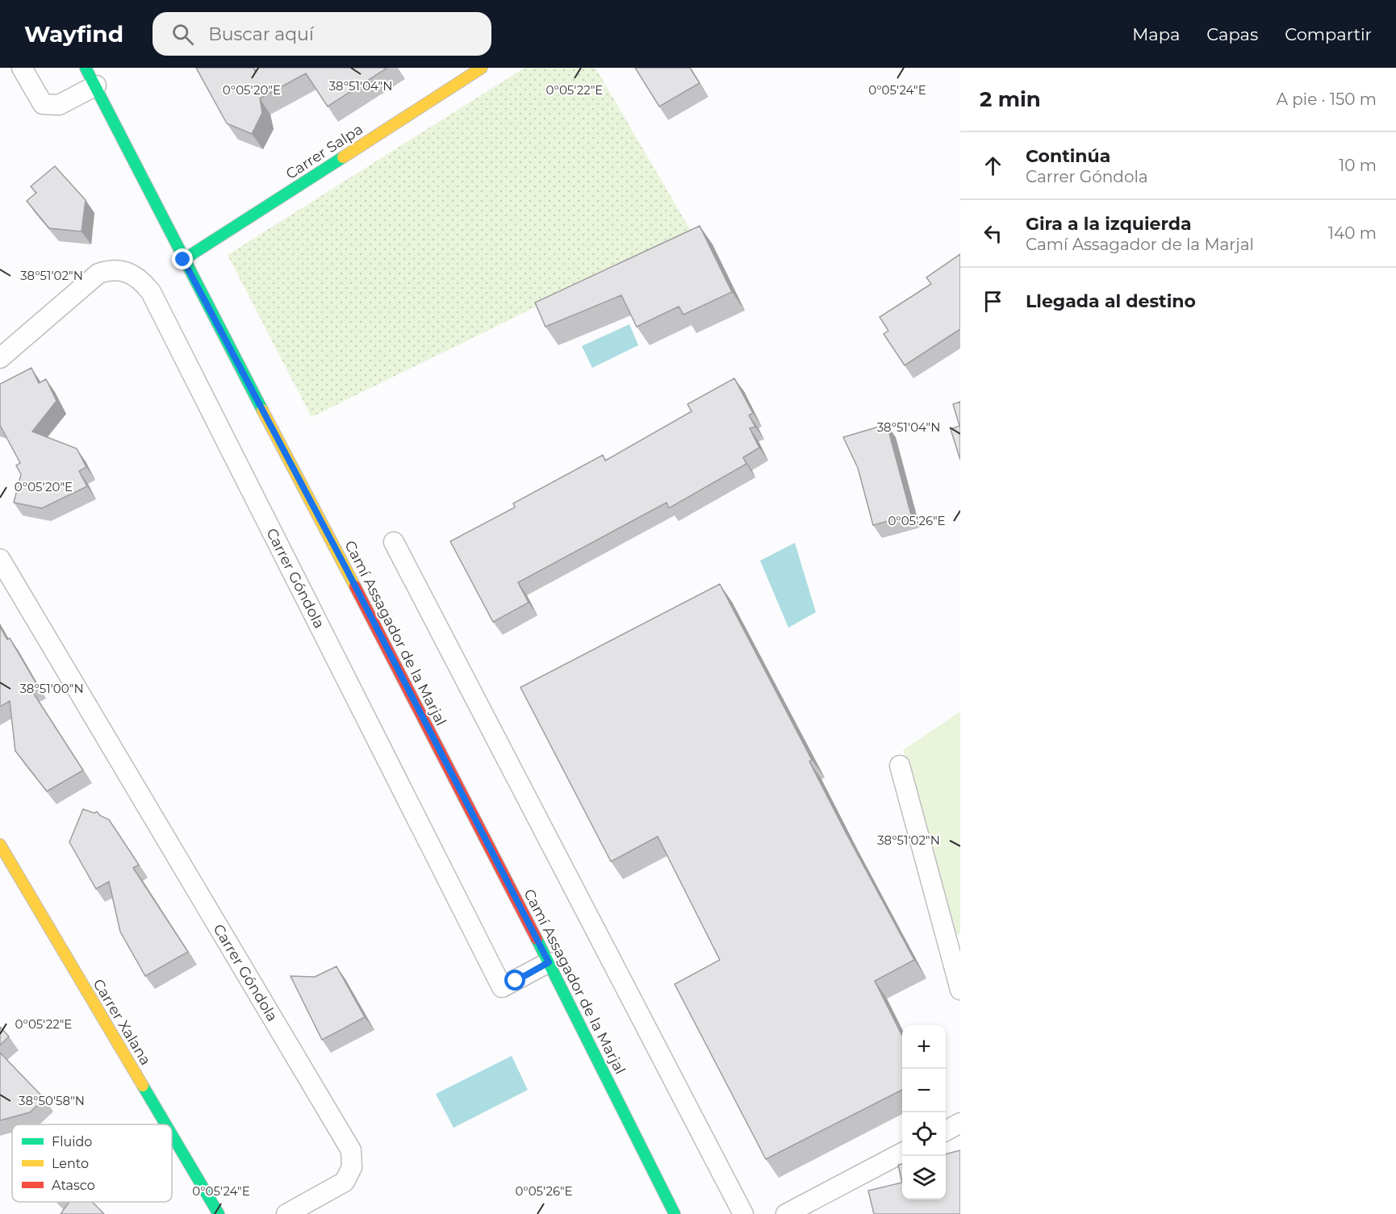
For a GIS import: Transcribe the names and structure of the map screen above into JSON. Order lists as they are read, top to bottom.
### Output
{
  "streets": {
    "street": ["Carrer Salpa", "Camí Assagador de la Marjal", "Carrer Xalana"],
    "lane": ["Carrer Góndola"]
  },
  "crossings": [
    ["Carrer Salpa", "Camí Assagador de la Marjal"],
    ["Carrer Góndola", "Camí Assagador de la Marjal"]
  ],
  "legend": ["Fluido", "Lento", "Atasco"],
  "page": {
    "header": "Wayfind",
    "search": "Buscar aquí",
    "nav": ["Mapa", "Capas", "Compartir"],
    "heading": ["2 min", "A pie · 150 m"],
    "list": [
      ["Continúa", "Carrer Góndola", "10 m"],
      ["Gira a la izquierda", "Camí Assagador de la Marjal", "140 m"],
      "Llegada al destino"
    ],
    "map_buttons": ["+", "−"]
  },
  "coordinates": [
    "38°51'04\"N",
    "0°05'20\"E",
    "0°05'22\"E",
    "0°05'24\"E",
    "38°51'02\"N",
    "0°05'26\"E",
    "38°51'00\"N",
    "38°50'58\"N"
  ]
}
